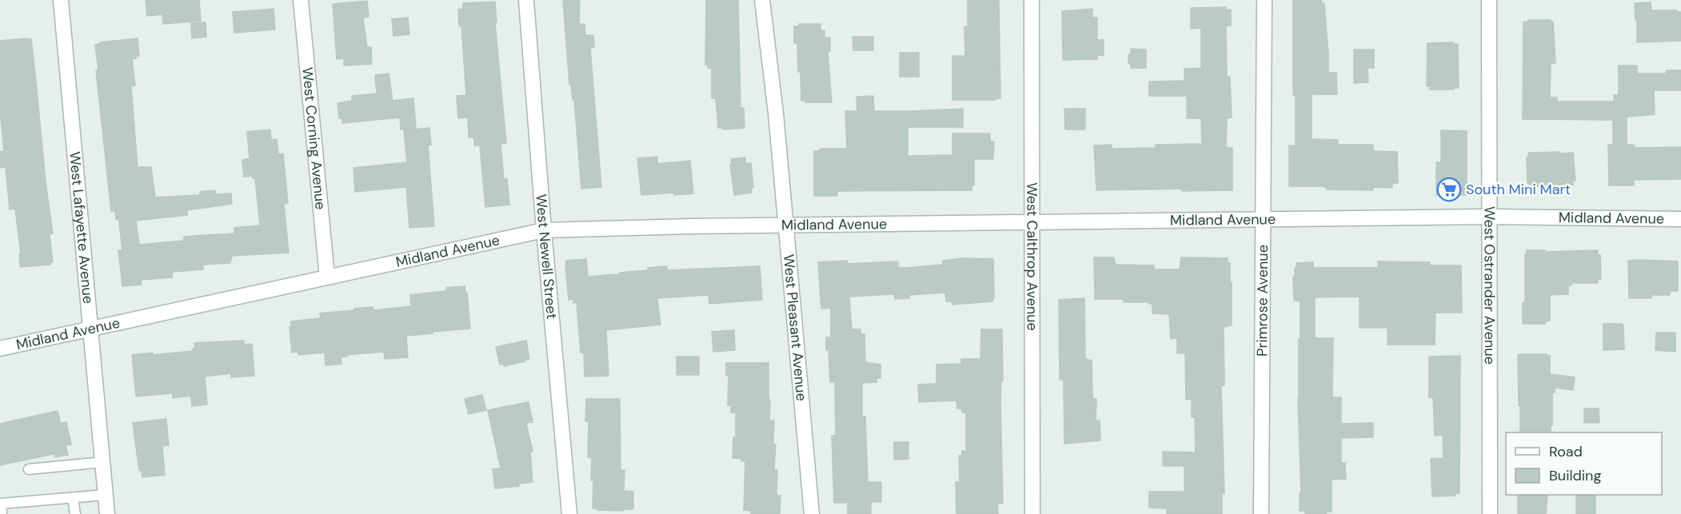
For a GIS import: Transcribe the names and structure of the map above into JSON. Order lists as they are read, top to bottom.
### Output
{
  "streets": {
    "street": [
      "West Corning Avenue",
      "Midland Avenue",
      "West Lafayette Avenue",
      "West Calthrop Avenue",
      "West Newell Street",
      "West Ostrander Avenue",
      "Primrose Avenue",
      "West Pleasant Avenue"
    ]
  },
  "crossings": [
    ["West Corning Avenue", "Midland Avenue"],
    ["Midland Avenue", "West Lafayette Avenue"],
    ["Midland Avenue", "West Calthrop Avenue"],
    ["Midland Avenue", "West Newell Street"],
    ["Midland Avenue", "West Ostrander Avenue"],
    ["Midland Avenue", "Primrose Avenue"],
    ["Midland Avenue", "West Pleasant Avenue"]
  ],
  "places": {
    "supermarket": ["South Mini Mart"]
  },
  "legend": ["Road", "Building"]
}
